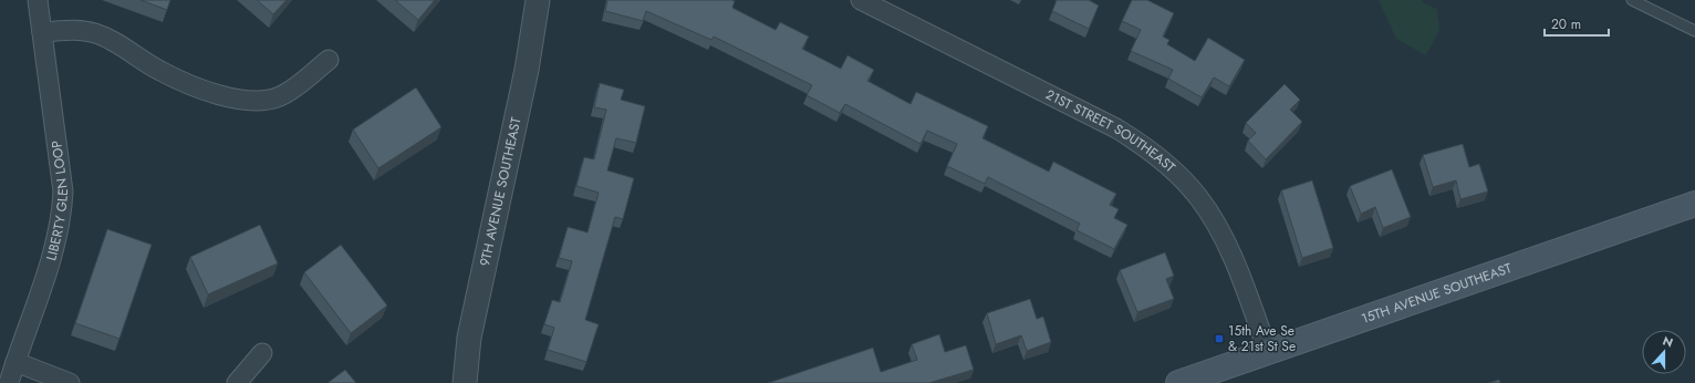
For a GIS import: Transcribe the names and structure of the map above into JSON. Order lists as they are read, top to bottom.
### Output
{
  "streets": {
    "main road": ["15TH AVENUE SOUTHEAST"],
    "street": ["21ST STREET SOUTHEAST", "9TH AVENUE SOUTHEAST", "LIBERTY GLEN LOOP"]
  },
  "crossings": [
    ["21ST STREET SOUTHEAST", "15TH AVENUE SOUTHEAST"]
  ],
  "places": {
    "transit": ["15th Ave Se & 21st St Se"]
  },
  "scale_bar": "20 m",
  "north": "top"
}
